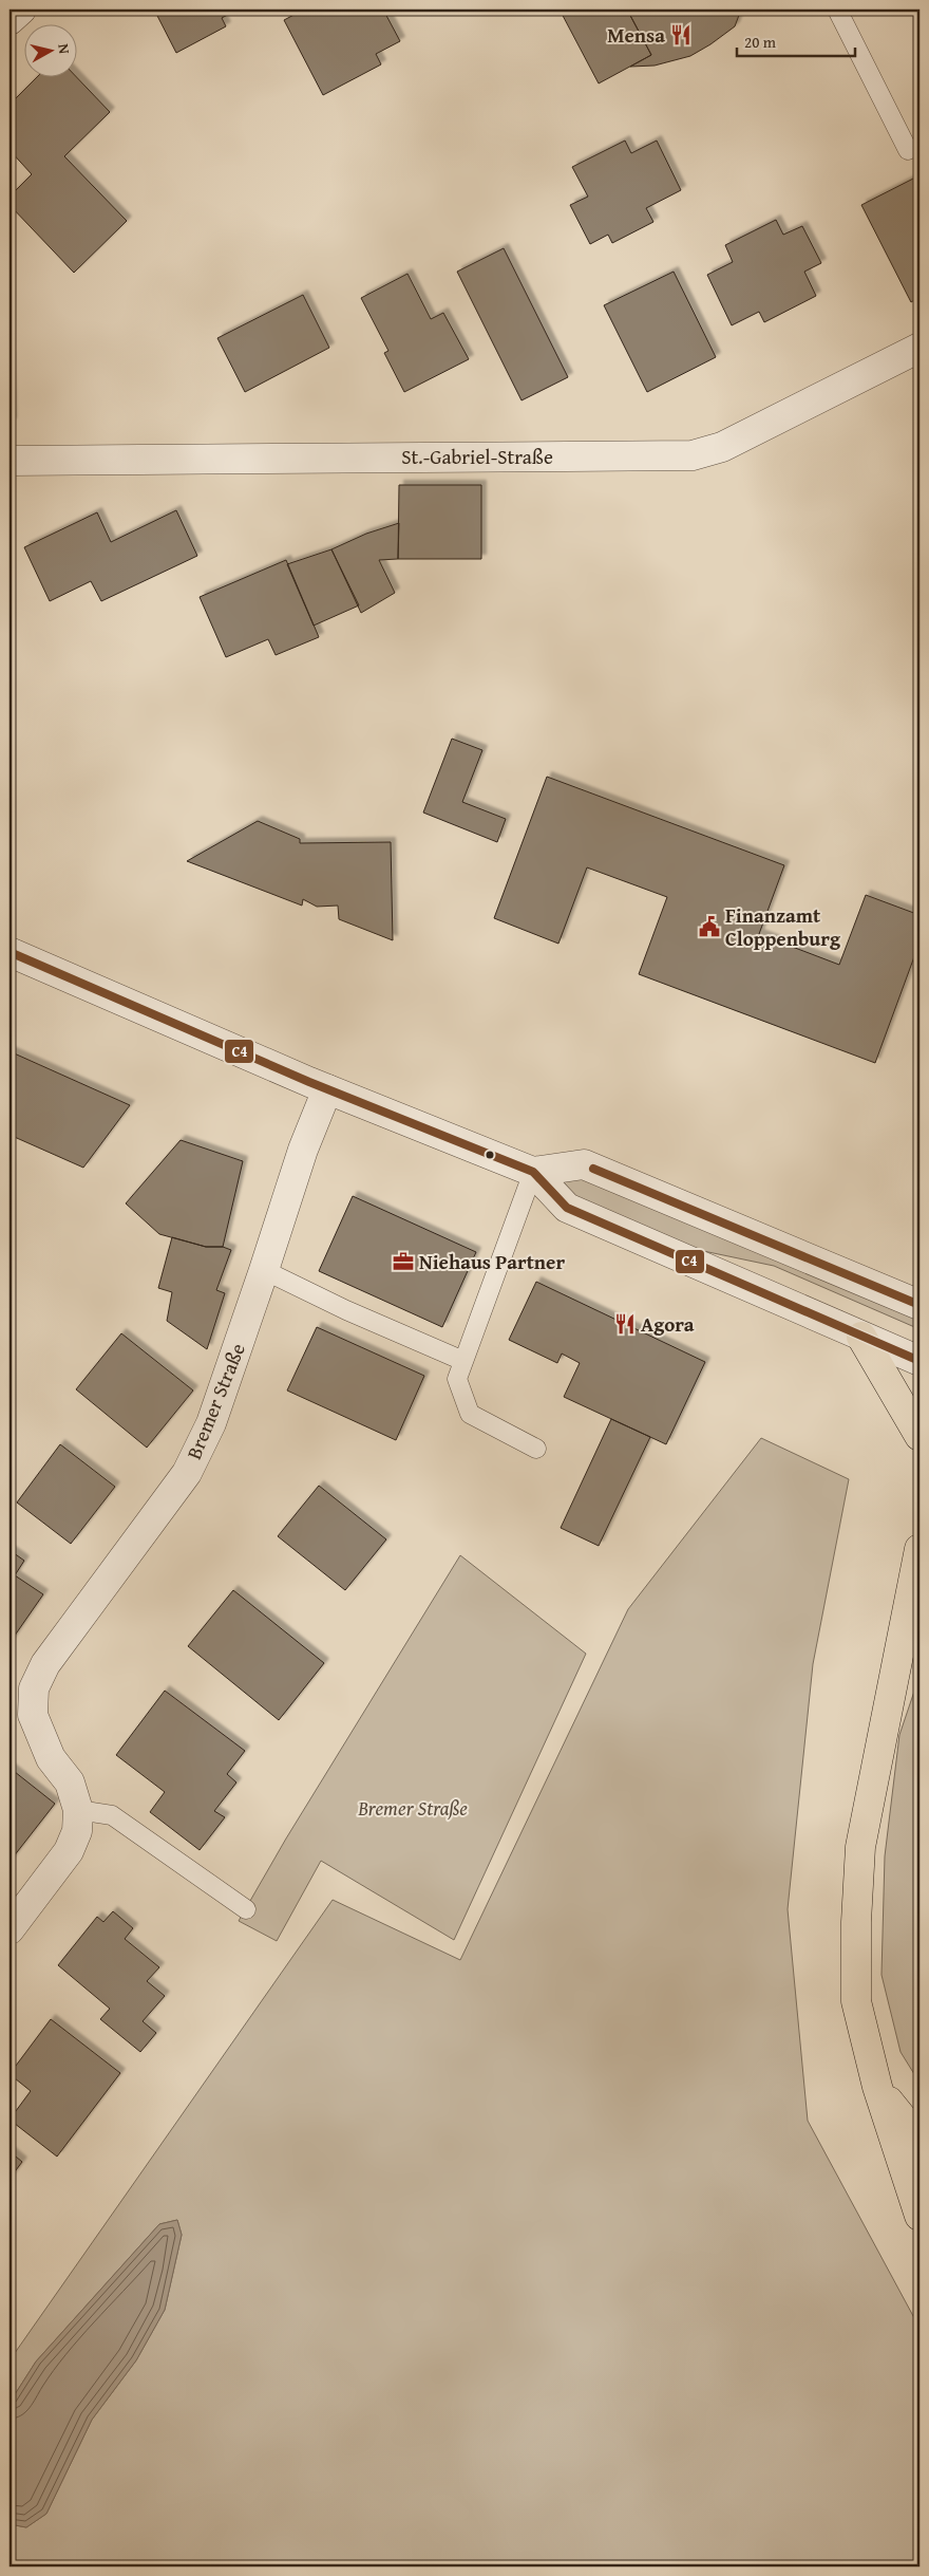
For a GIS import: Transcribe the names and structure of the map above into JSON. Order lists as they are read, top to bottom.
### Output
{
  "streets": {
    "street": ["St.-Gabriel-Straße", "Bremer Straße"]
  },
  "parks": ["Bremer Straße"],
  "places": {
    "restaurant": ["Mensa", "Agora"],
    "public building": ["Finanzamt Cloppenburg"],
    "office": ["Niehaus Partner"]
  },
  "lines": ["transit line C4"],
  "scale_bar": "20 m",
  "north": "right"
}
